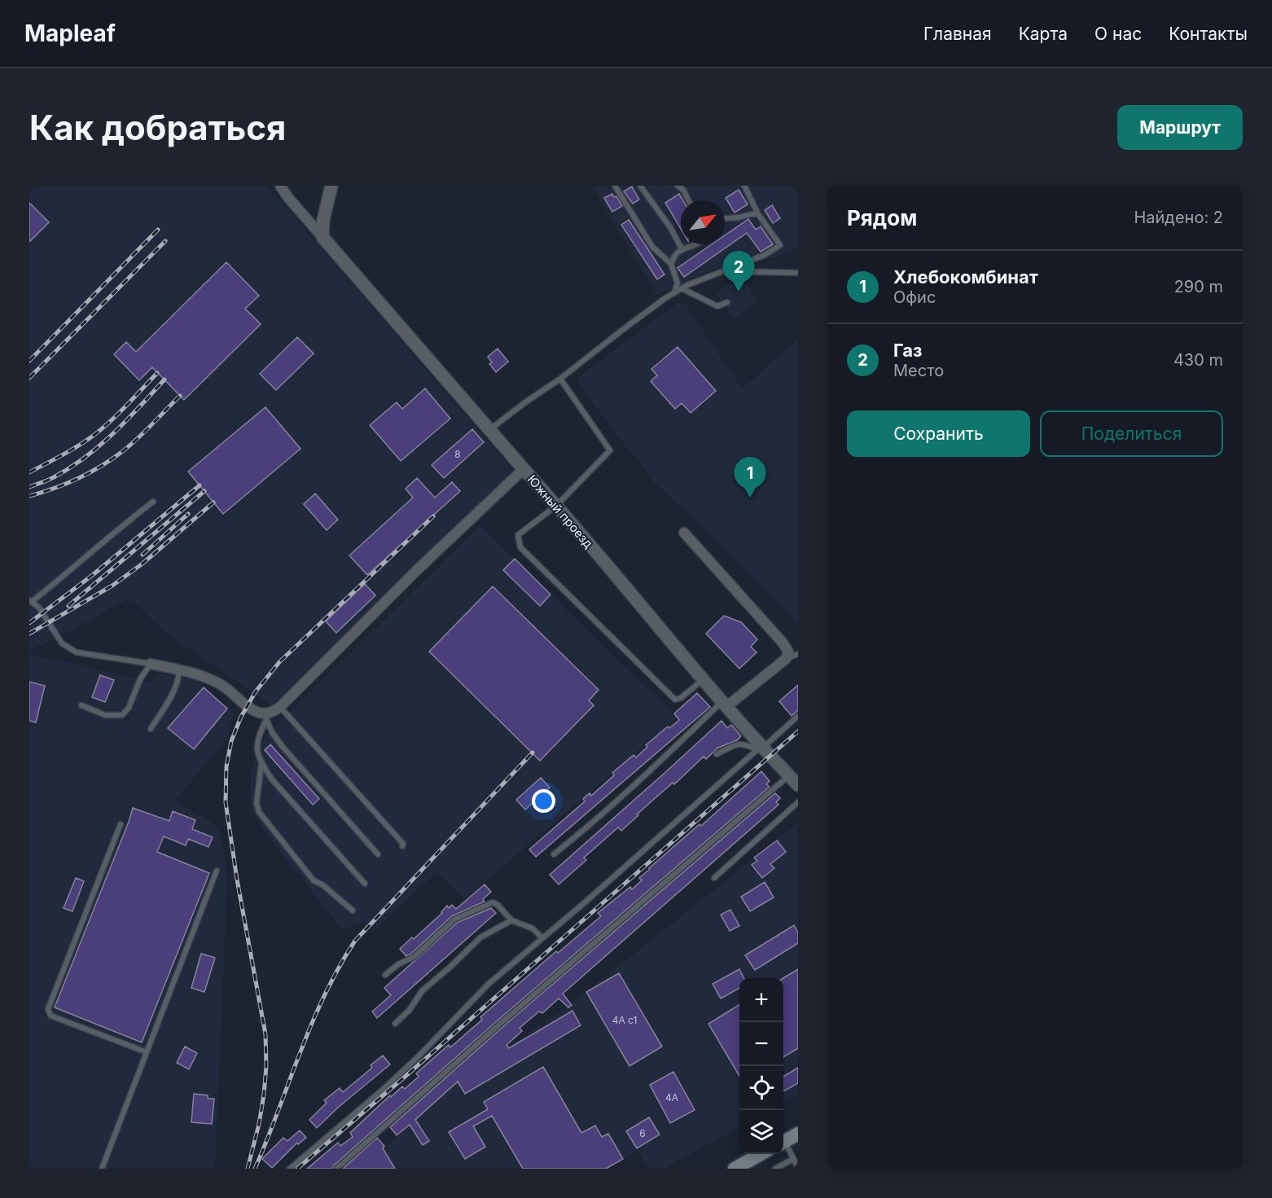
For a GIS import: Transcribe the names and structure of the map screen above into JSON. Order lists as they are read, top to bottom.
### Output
{
  "streets": {
    "street": ["Южный проезд"]
  },
  "house_numbers": [
    "8",
    "4А с1",
    "4А",
    "6"
  ],
  "north": "top right",
  "page": {
    "header": "Mapleaf",
    "nav": [
      "Главная",
      "Карта",
      "О нас",
      "Контакты"
    ],
    "buttons": [
      "Маршрут",
      ["Сохранить", "Поделиться"]
    ],
    "title": "Как добраться",
    "heading": ["Рядом", "Найдено: 2"],
    "list": [
      {
        "mark": "1",
        "name": "Хлебокомбинат",
        "note": "Офис",
        "value": "290 m"
      },
      {
        "mark": "2",
        "name": "Газ",
        "note": "Место",
        "value": "430 m"
      }
    ],
    "pins": ["2", "1"],
    "map_buttons": ["+", "−"]
  }
}
